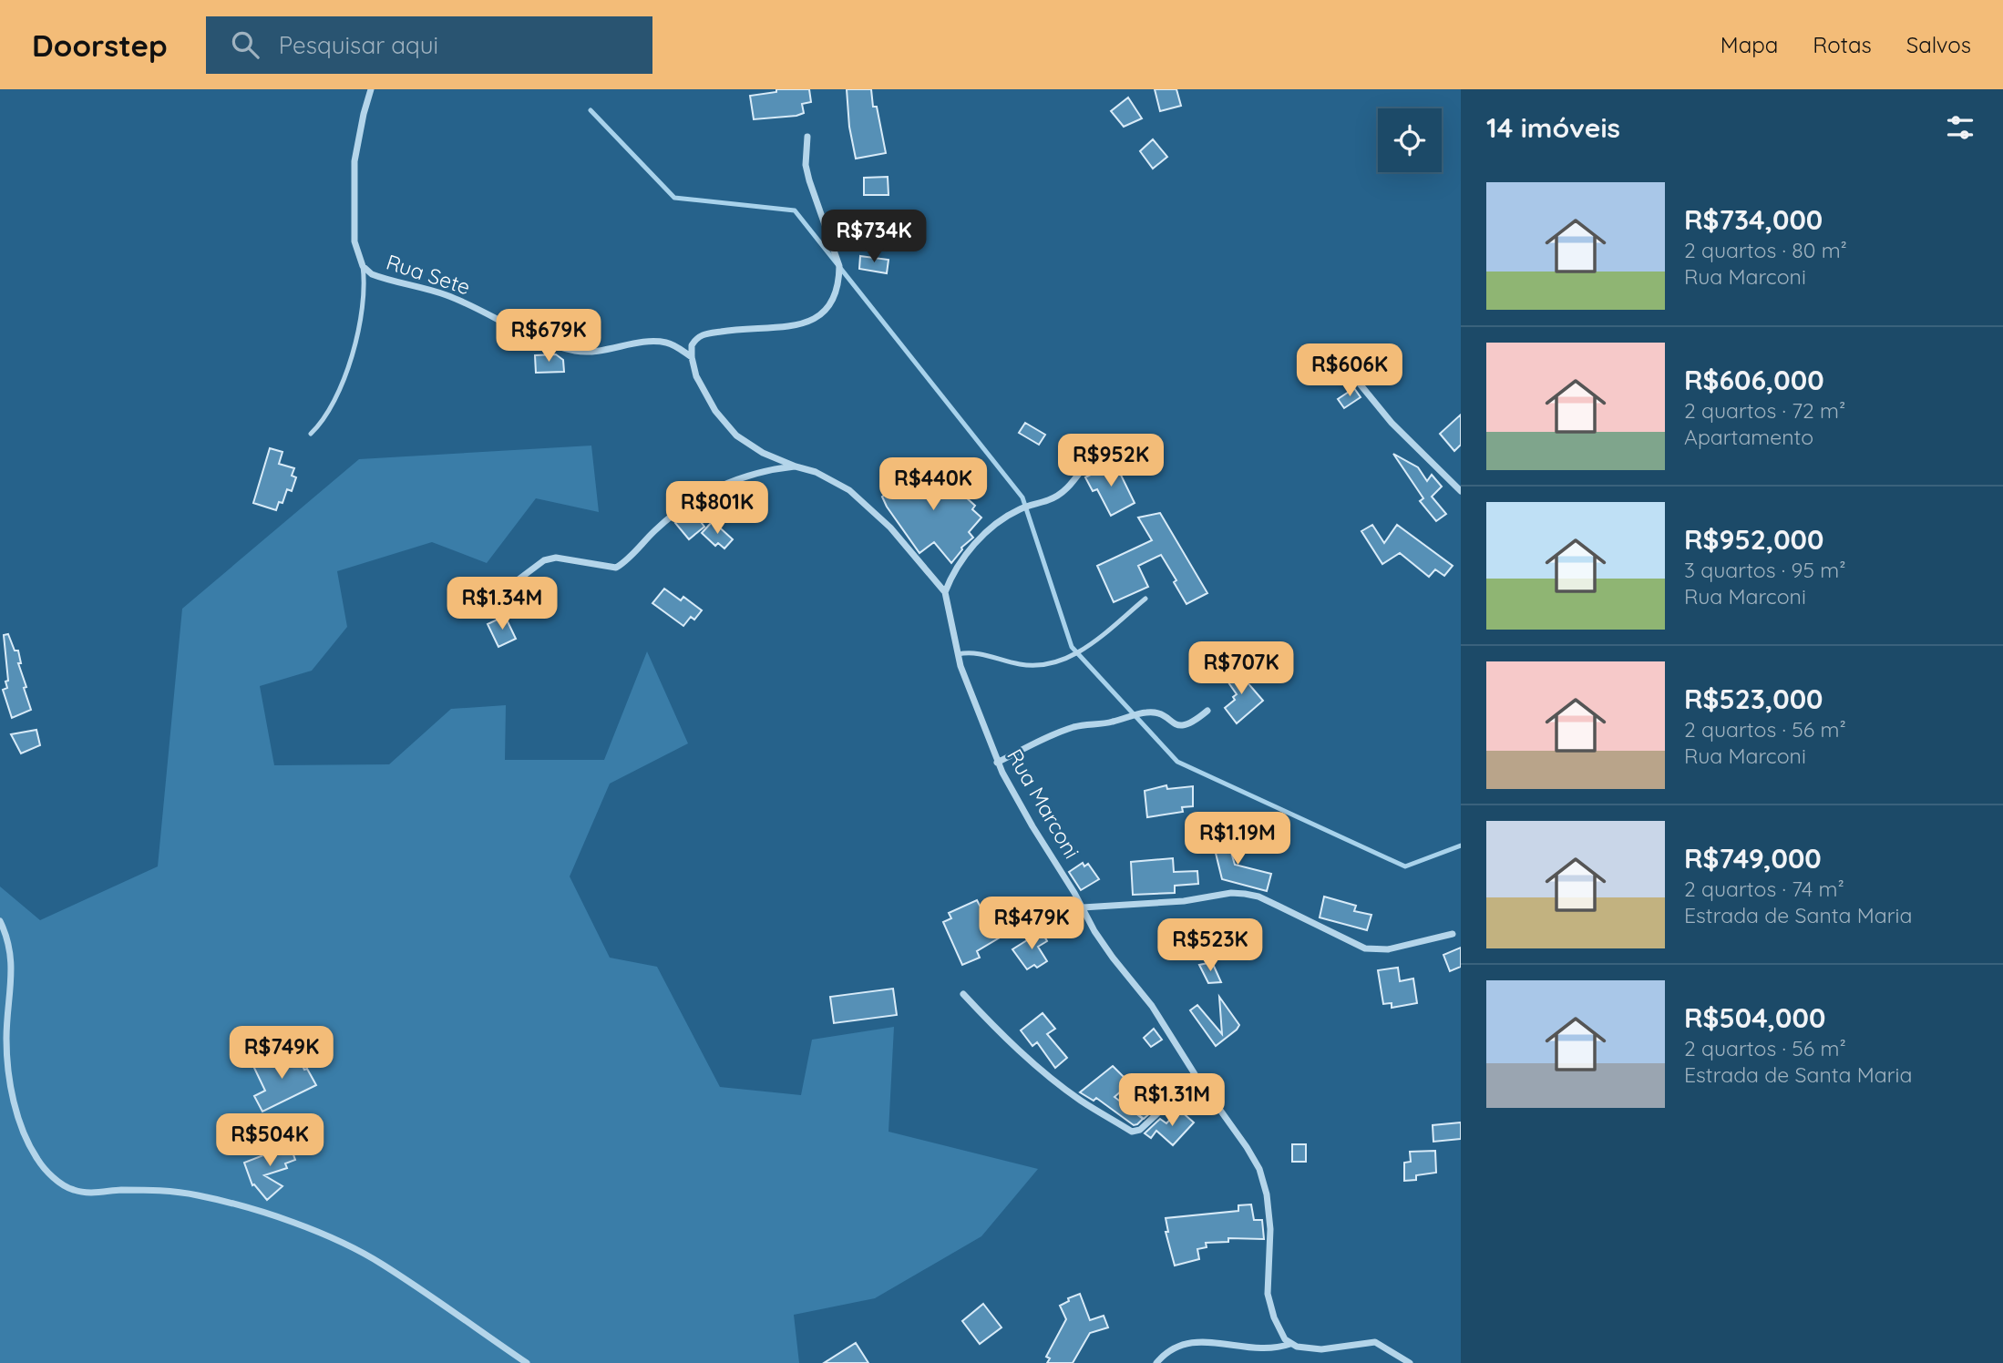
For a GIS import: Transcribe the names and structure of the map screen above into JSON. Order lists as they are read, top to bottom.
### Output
{
  "streets": {
    "street": ["Rua Sete", "Rua Marconi"]
  },
  "crossings": [
    ["Rua Sete", "Rua Marconi"]
  ],
  "page": {
    "header": "Doorstep",
    "search": "Pesquisar aqui",
    "nav": ["Mapa", "Rotas", "Salvos"],
    "heading": "14 imóveis",
    "list": [
      {
        "name": "R$734,000",
        "note": "2 quartos · 80 m² · Rua Marconi"
      },
      {
        "name": "R$606,000",
        "note": "2 quartos · 72 m² · Apartamento"
      },
      {
        "name": "R$952,000",
        "note": "3 quartos · 95 m² · Rua Marconi"
      },
      {
        "name": "R$523,000",
        "note": "2 quartos · 56 m² · Rua Marconi"
      },
      {
        "name": "R$749,000",
        "note": "2 quartos · 74 m² · Estrada de Santa Maria"
      },
      {
        "name": "R$504,000",
        "note": "2 quartos · 56 m² · Estrada de Santa Maria"
      }
    ],
    "price": [
      "R$734K",
      "R$679K",
      "R$606K",
      "R$952K",
      "R$440K",
      "R$801K",
      "R$1.34M",
      "R$707K",
      "R$1.19M",
      "R$479K",
      "R$523K",
      "R$749K",
      "R$1.31M",
      "R$504K"
    ]
  }
}
